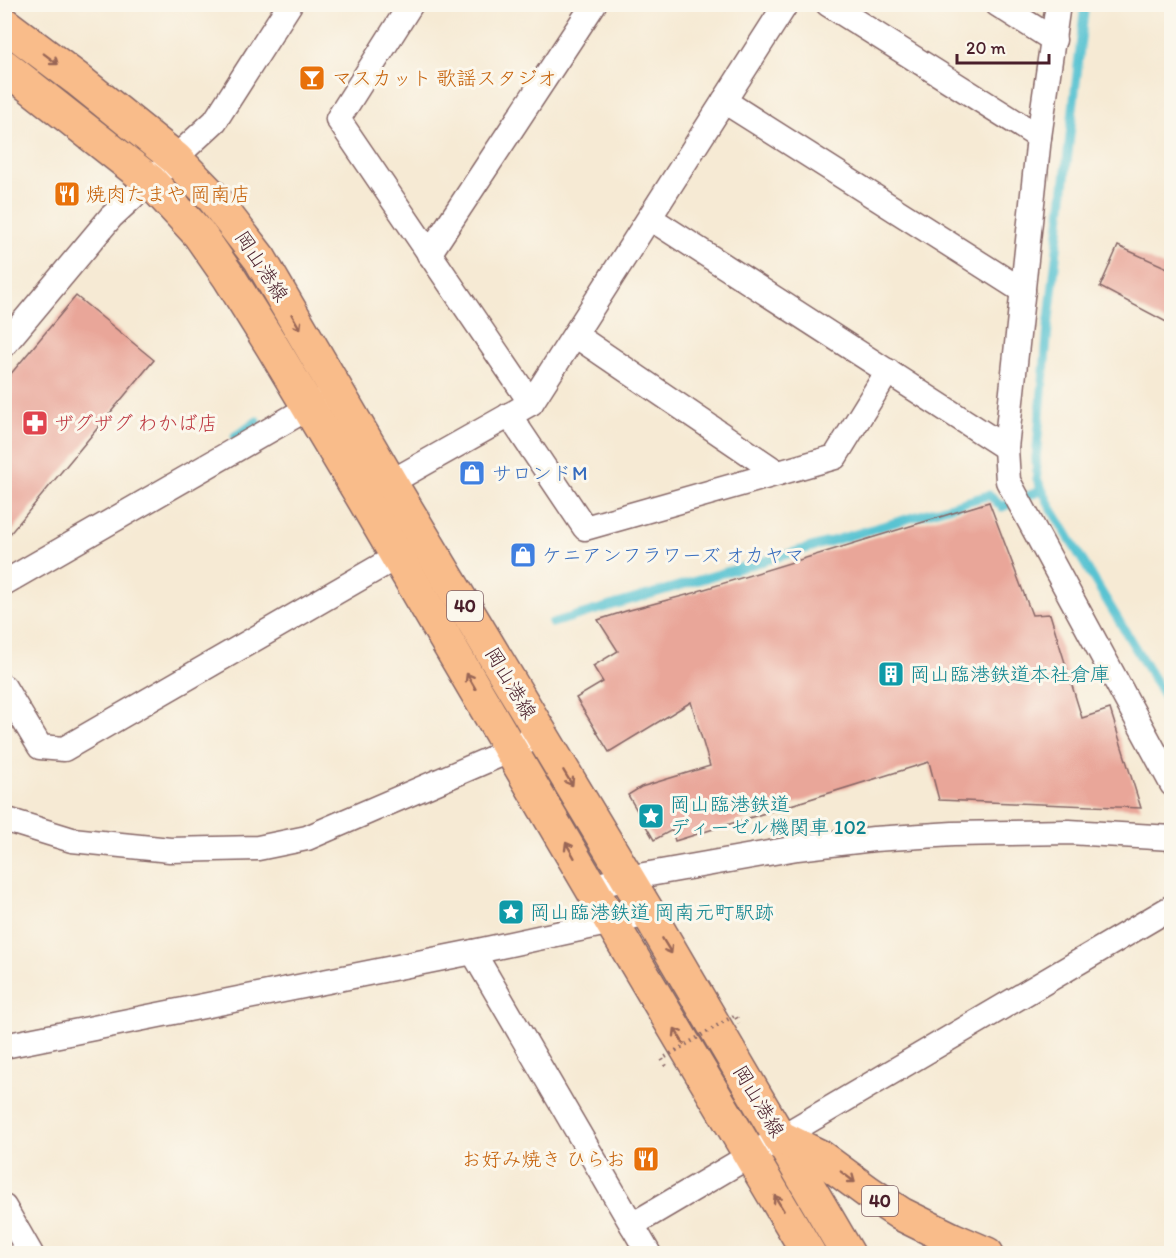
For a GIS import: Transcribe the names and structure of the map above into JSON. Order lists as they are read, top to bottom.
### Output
{
  "streets": {
    "main road": ["岡山港線", "40"]
  },
  "crossings": [
    ["岡山港線", "40"]
  ],
  "places": {
    "bar": ["マスカット 歌謡スタジオ"],
    "restaurant": ["焼肉たまや 岡南店", "お好み焼き ひらお"],
    "pharmacy": ["ザグザグ わかば店"],
    "shop": ["サロンドM", "ケニアンフラワーズ オカヤマ"],
    "building": ["岡山臨港鉄道本社倉庫"],
    "place": ["岡山臨港鉄道 ディーゼル機関車 102", "岡山臨港鉄道 岡南元町駅跡"]
  },
  "scale_bar": "20 m"
}
